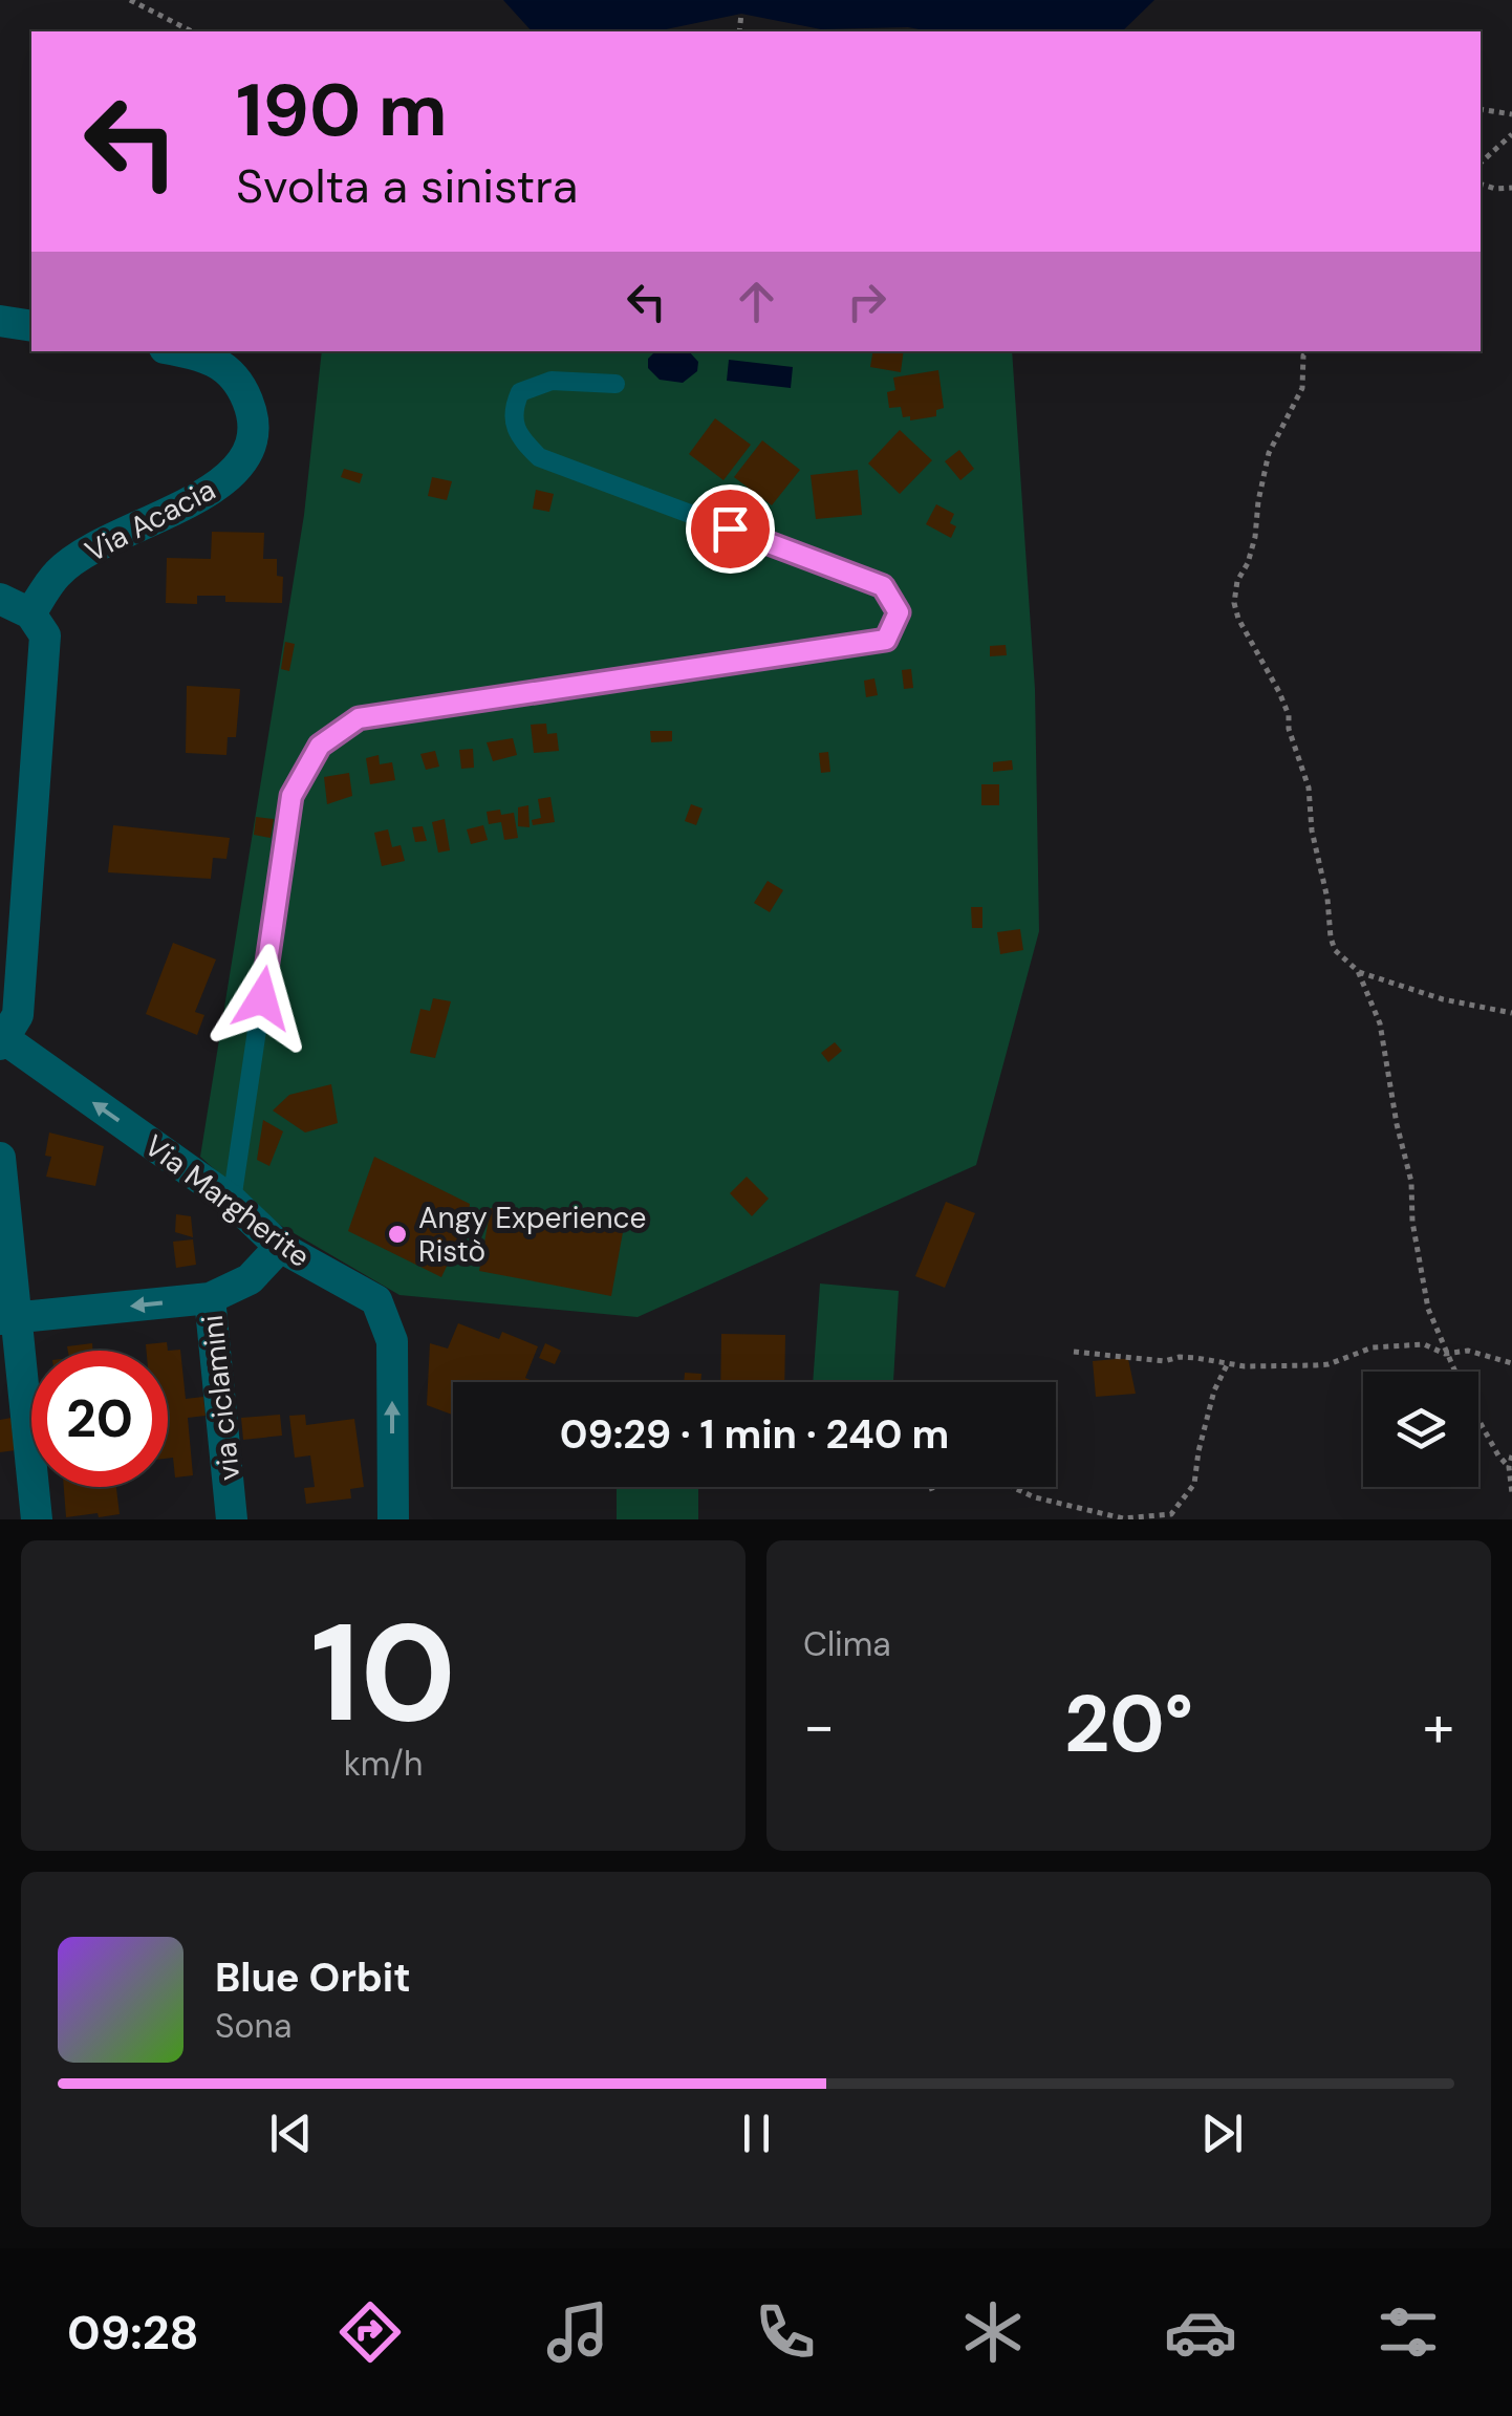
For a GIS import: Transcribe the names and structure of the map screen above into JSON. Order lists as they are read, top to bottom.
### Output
{
  "streets": {
    "street": ["Via Acacia", "Via Margherite", "via ciclamini"]
  },
  "one_way": ["Via Margherite", "via ciclamini"],
  "places": ["Angy Experience Ristò"],
  "page": {
    "turn": ["190 m", "Svolta a sinistra"],
    "limit": "20",
    "trip": "09:29 · 1 min · 240 m",
    "tile": [
      ["10", "km/h"],
      "Clima"
    ],
    "heat": ["−", "20°", "+"],
    "song": ["Blue Orbit", "Sona"],
    "tabs": "09:28"
  }
}
